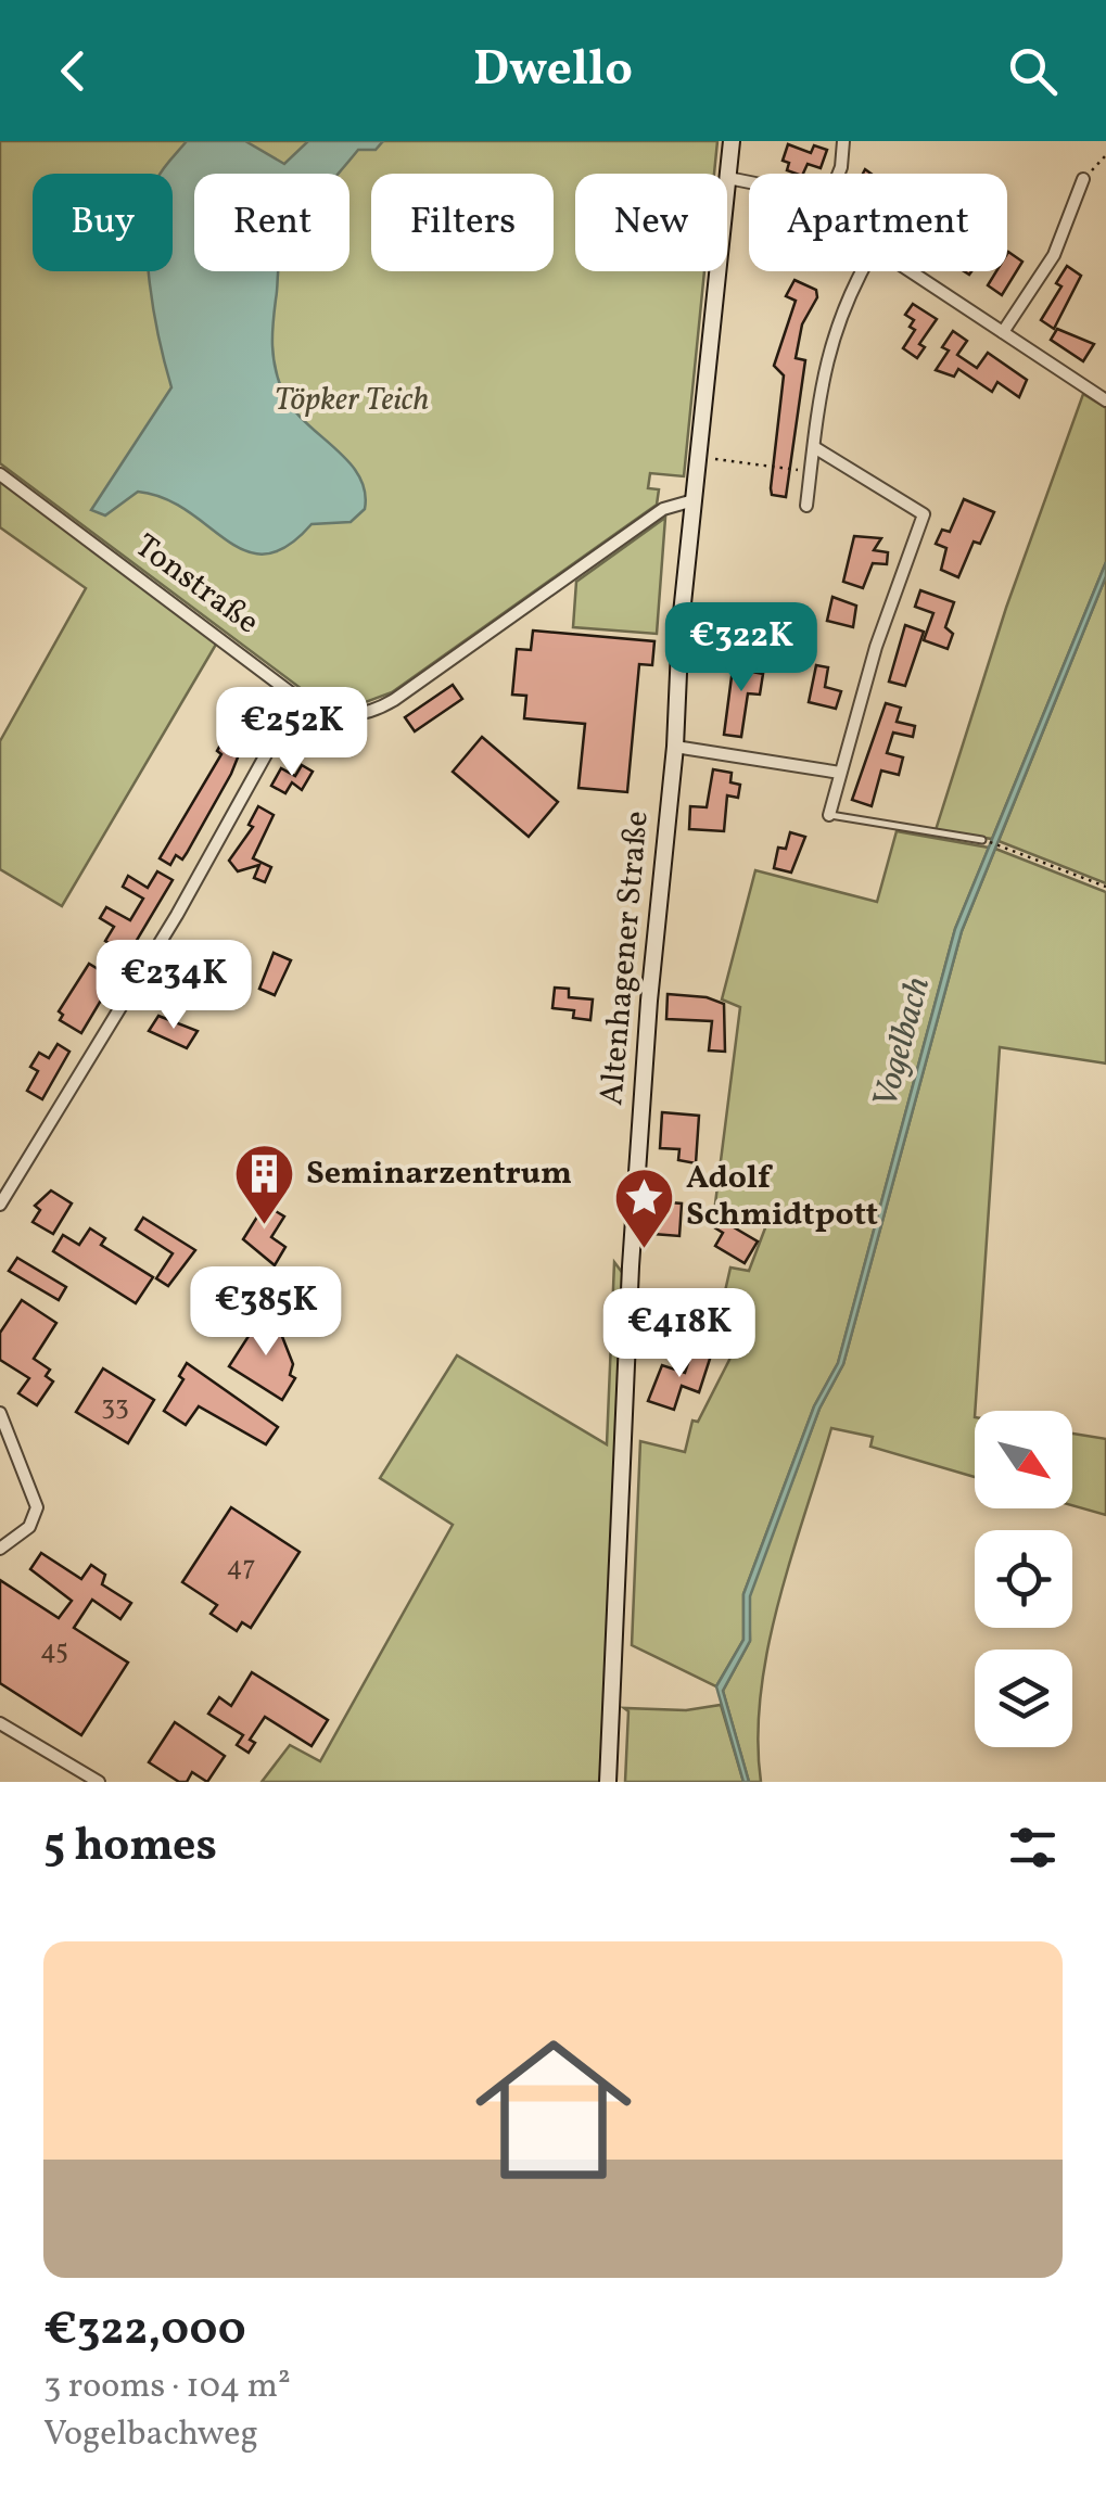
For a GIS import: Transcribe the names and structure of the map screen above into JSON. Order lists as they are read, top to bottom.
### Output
{
  "streets": {
    "main road": ["Altenhagener Straße"],
    "street": ["Tonstraße"]
  },
  "crossings": [
    ["Tonstraße", "Altenhagener Straße"]
  ],
  "water": ["Vogelbach"],
  "parks": ["Töpker Teich"],
  "places": {
    "building": ["Seminarzentrum"],
    "place": ["Adolf Schmidtpott"]
  },
  "house_numbers": ["33", "47", "45"],
  "north": "bottom right",
  "page": {
    "header": "Dwello",
    "chip": [
      "Buy",
      "Rent",
      "Filters",
      "New",
      "Apartment"
    ],
    "price": [
      "€322K",
      "€252K",
      "€234K",
      "€385K",
      "€418K"
    ],
    "heading": "5 homes",
    "list": [
      {
        "name": "€322,000",
        "note": "3 rooms · 104 m² · Vogelbachweg"
      }
    ]
  }
}
